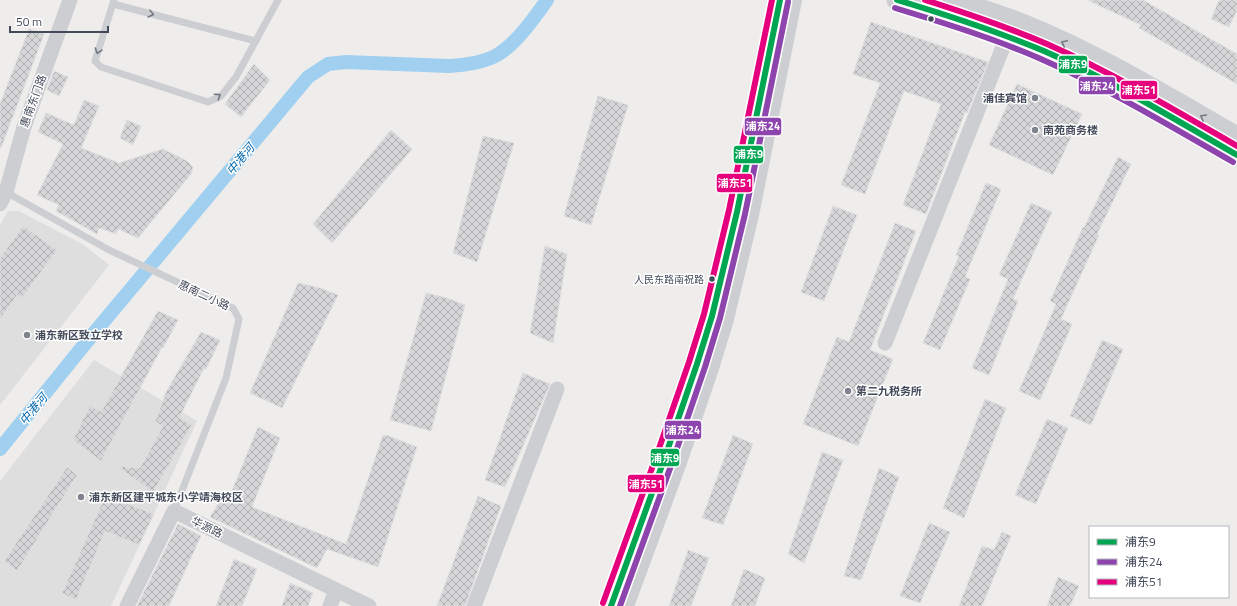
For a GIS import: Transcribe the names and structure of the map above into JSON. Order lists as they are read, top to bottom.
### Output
{
  "streets": {
    "street": ["惠南东门路", "华源路"],
    "lane": ["惠南二小路"]
  },
  "crossings": [
    ["惠南东门路", "惠南二小路"],
    ["惠南二小路", "华源路"]
  ],
  "water": ["中港河"],
  "places": [
    "浦佳宾馆",
    "南苑商务楼",
    "人民东路南祝路",
    "浦东新区致立学校",
    "第二九税务所",
    "浦东新区建平城东小学靖海校区"
  ],
  "lines": ["transit line 浦东9", "transit line 浦东51", "transit line 浦东24"],
  "legend": ["浦东9", "浦东24", "浦东51"],
  "scale_bar": "50 m"
}
